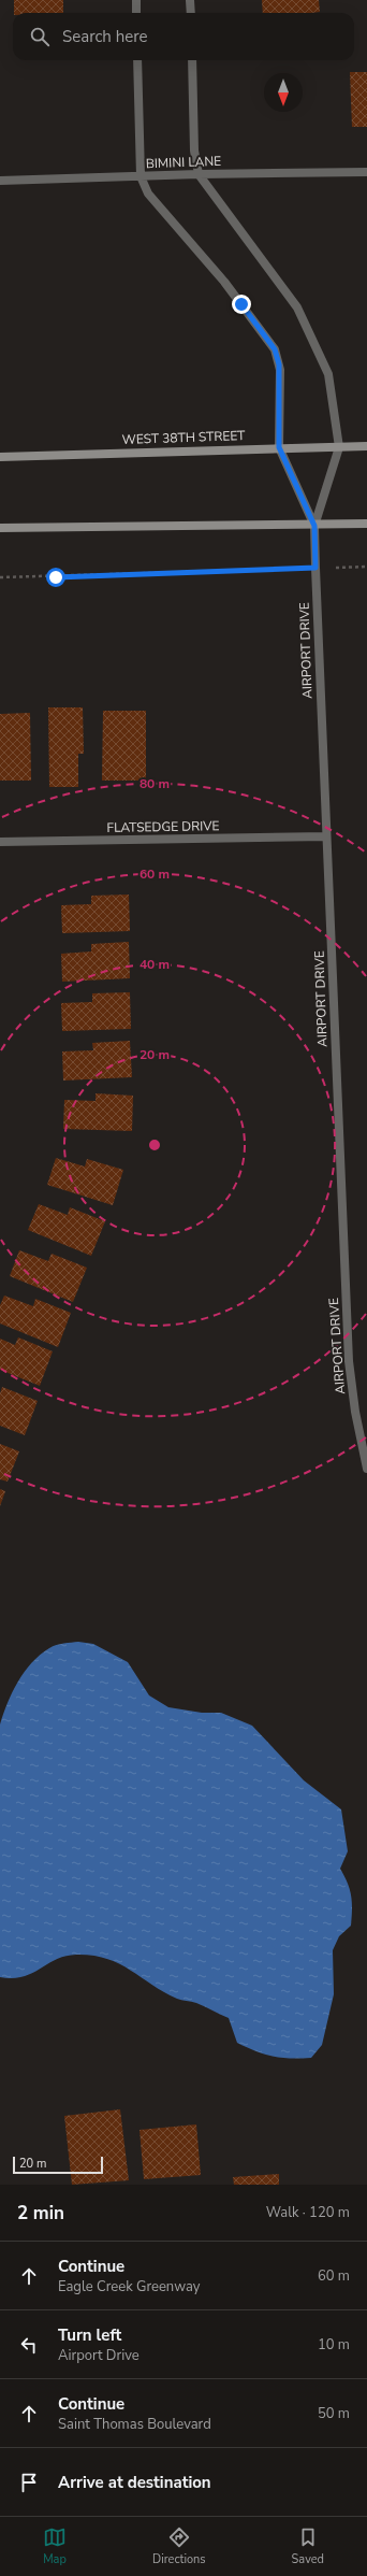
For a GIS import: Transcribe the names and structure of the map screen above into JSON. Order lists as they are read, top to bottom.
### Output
{
  "streets": {
    "main road": ["WEST 38TH STREET"],
    "street": ["BIMINI LANE", "AIRPORT DRIVE", "FLATSEDGE DRIVE"]
  },
  "crossings": [
    ["AIRPORT DRIVE", "FLATSEDGE DRIVE"]
  ],
  "scale_bar": "20 m",
  "north": "bottom",
  "page": {
    "search": "Search here",
    "scale": "20 m",
    "heading": ["2 min", "Walk · 120 m"],
    "list": [
      ["Continue", "Eagle Creek Greenway", "60 m"],
      ["Turn left", "Airport Drive", "10 m"],
      ["Continue", "Saint Thomas Boulevard", "50 m"],
      "Arrive at destination"
    ],
    "nav": ["Map", "Directions", "Saved"]
  },
  "rings": [
    "80 m",
    "60 m",
    "40 m",
    "20 m"
  ]
}
